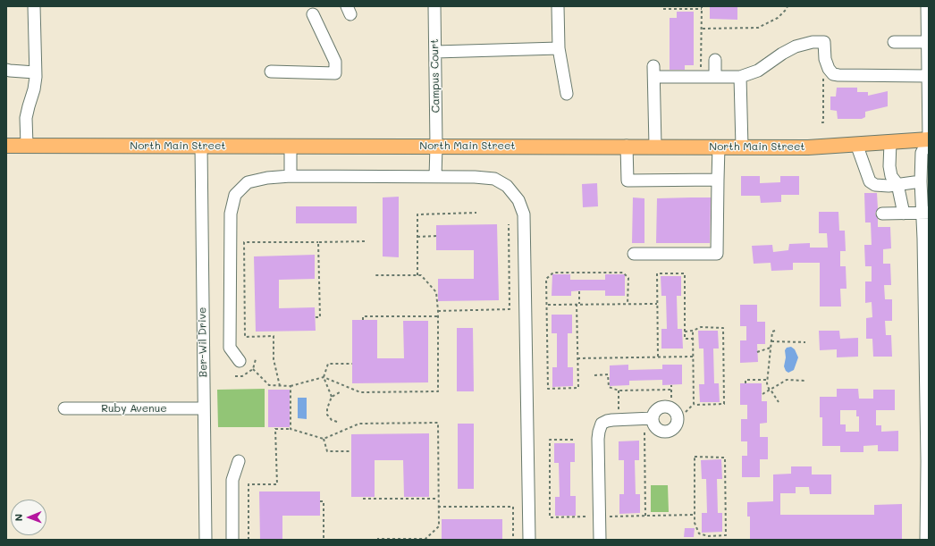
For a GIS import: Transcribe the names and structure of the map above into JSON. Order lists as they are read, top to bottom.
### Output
{
  "streets": {
    "main road": ["North Main Street"],
    "street": ["Campus Court", "Ber-Wil Drive", "Ruby Avenue"]
  },
  "crossings": [
    ["Campus Court", "North Main Street"],
    ["North Main Street", "Ber-Wil Drive"],
    ["Ber-Wil Drive", "Ruby Avenue"]
  ],
  "north": "left"
}
